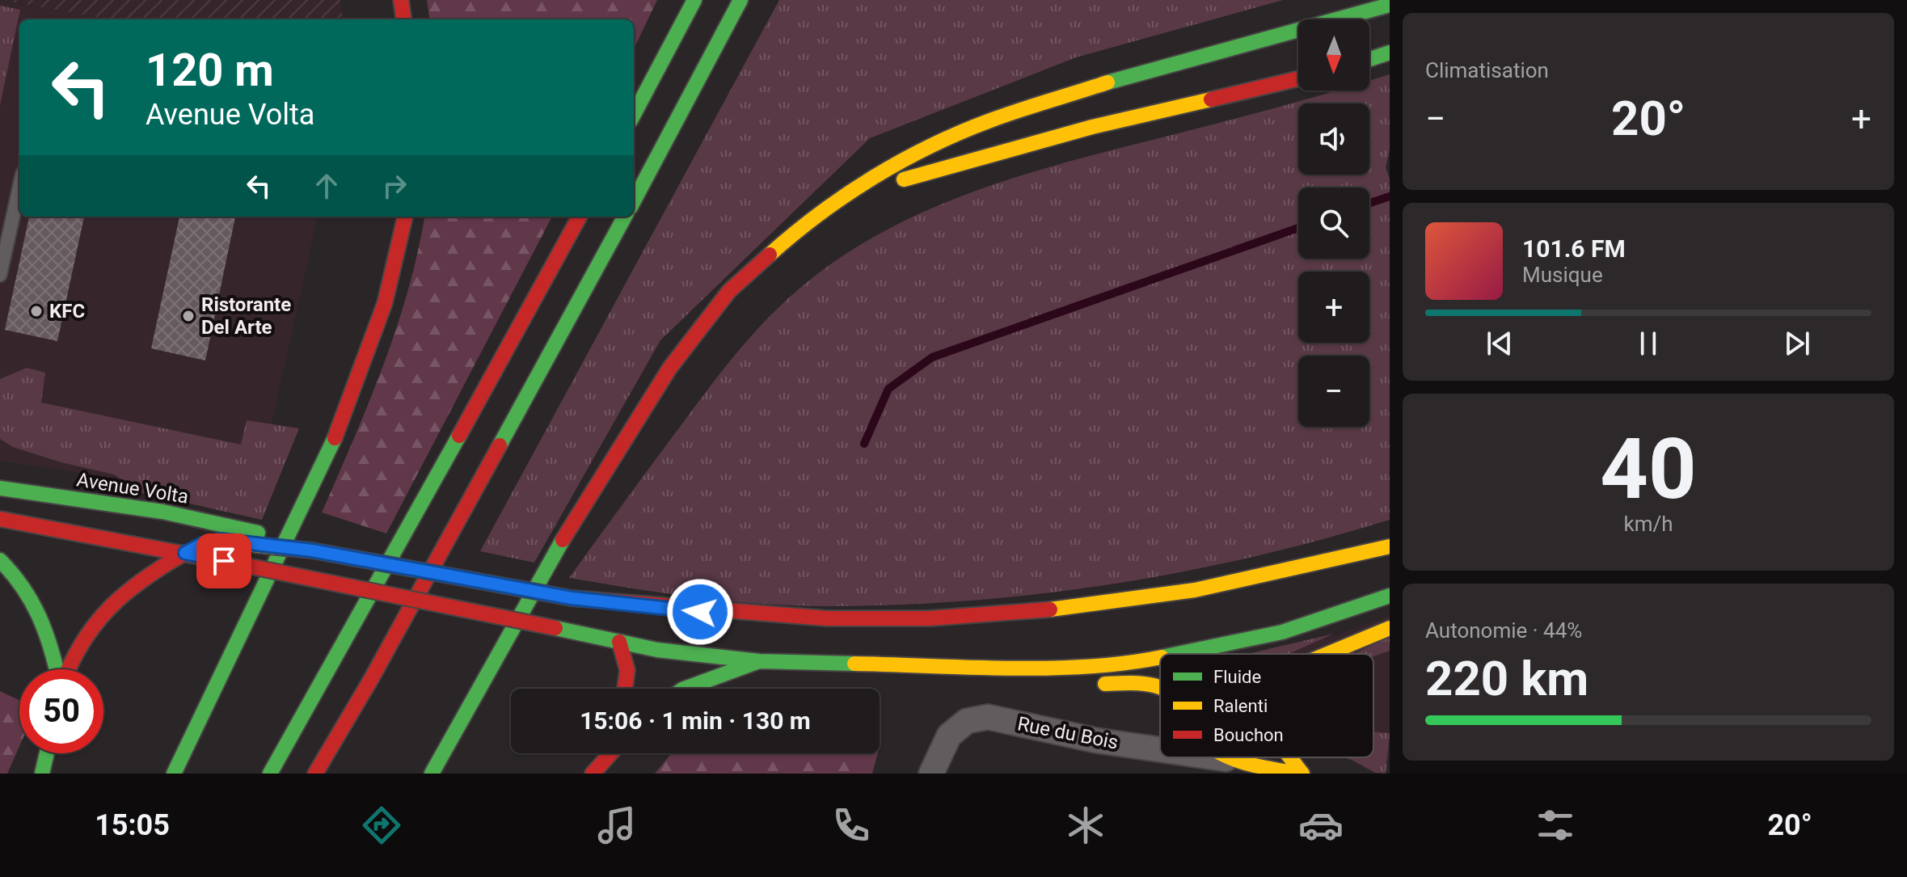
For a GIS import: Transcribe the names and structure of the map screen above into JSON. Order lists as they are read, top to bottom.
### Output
{
  "streets": {
    "main road": ["Avenue Volta"],
    "street": ["Rue du Bois"]
  },
  "places": ["KFC", "Ristorante Del Arte"],
  "legend": ["Fluide", "Ralenti", "Bouchon"],
  "north": "bottom",
  "page": {
    "tile": [
      "Climatisation",
      ["40", "km/h"],
      ["Autonomie · 44%", "220 km"]
    ],
    "map_buttons": ["+", "−"],
    "turn": ["120 m", "Avenue Volta"],
    "heat": ["−", "20°", "+"],
    "song": ["101.6 FM", "Musique"],
    "limit": "50",
    "trip": "15:06 · 1 min · 130 m",
    "tabs": ["15:05", "20°"]
  }
}
